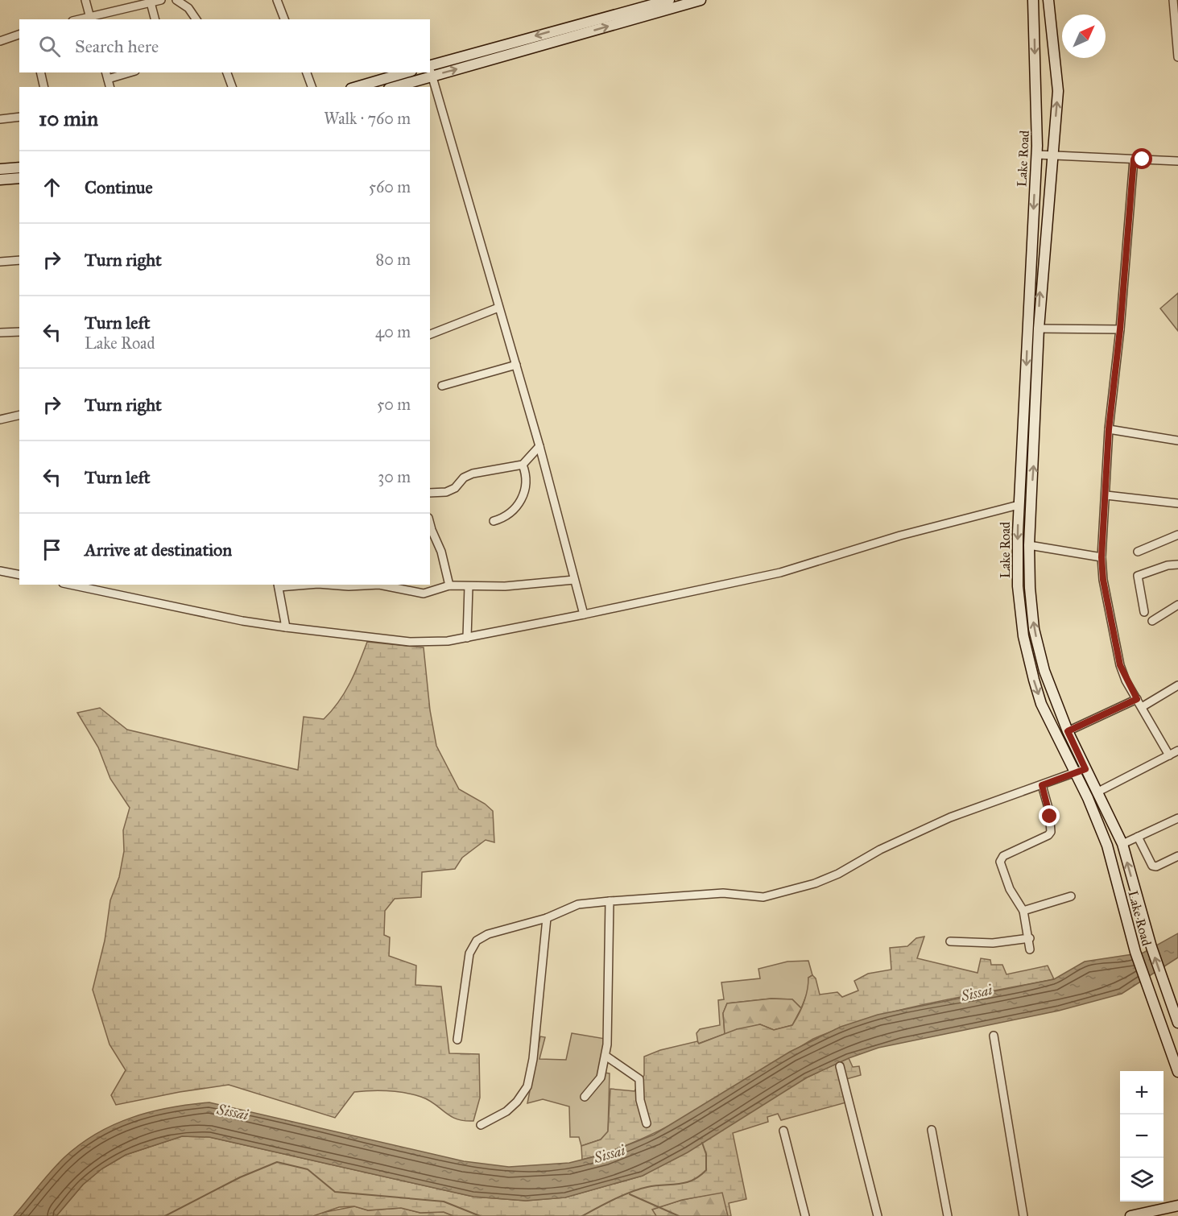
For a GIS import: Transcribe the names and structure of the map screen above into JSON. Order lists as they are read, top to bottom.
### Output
{
  "streets": {
    "main road": ["Lake Road"]
  },
  "water": ["Sissai"],
  "north": "top right",
  "page": {
    "search": "Search here",
    "heading": ["10 min", "Walk · 760 m"],
    "list": [
      ["Continue", "560 m"],
      ["Turn right", "80 m"],
      ["Turn left", "Lake Road", "40 m"],
      ["Turn right", "50 m"],
      ["Turn left", "30 m"],
      "Arrive at destination"
    ],
    "map_buttons": ["+", "−"]
  }
}
